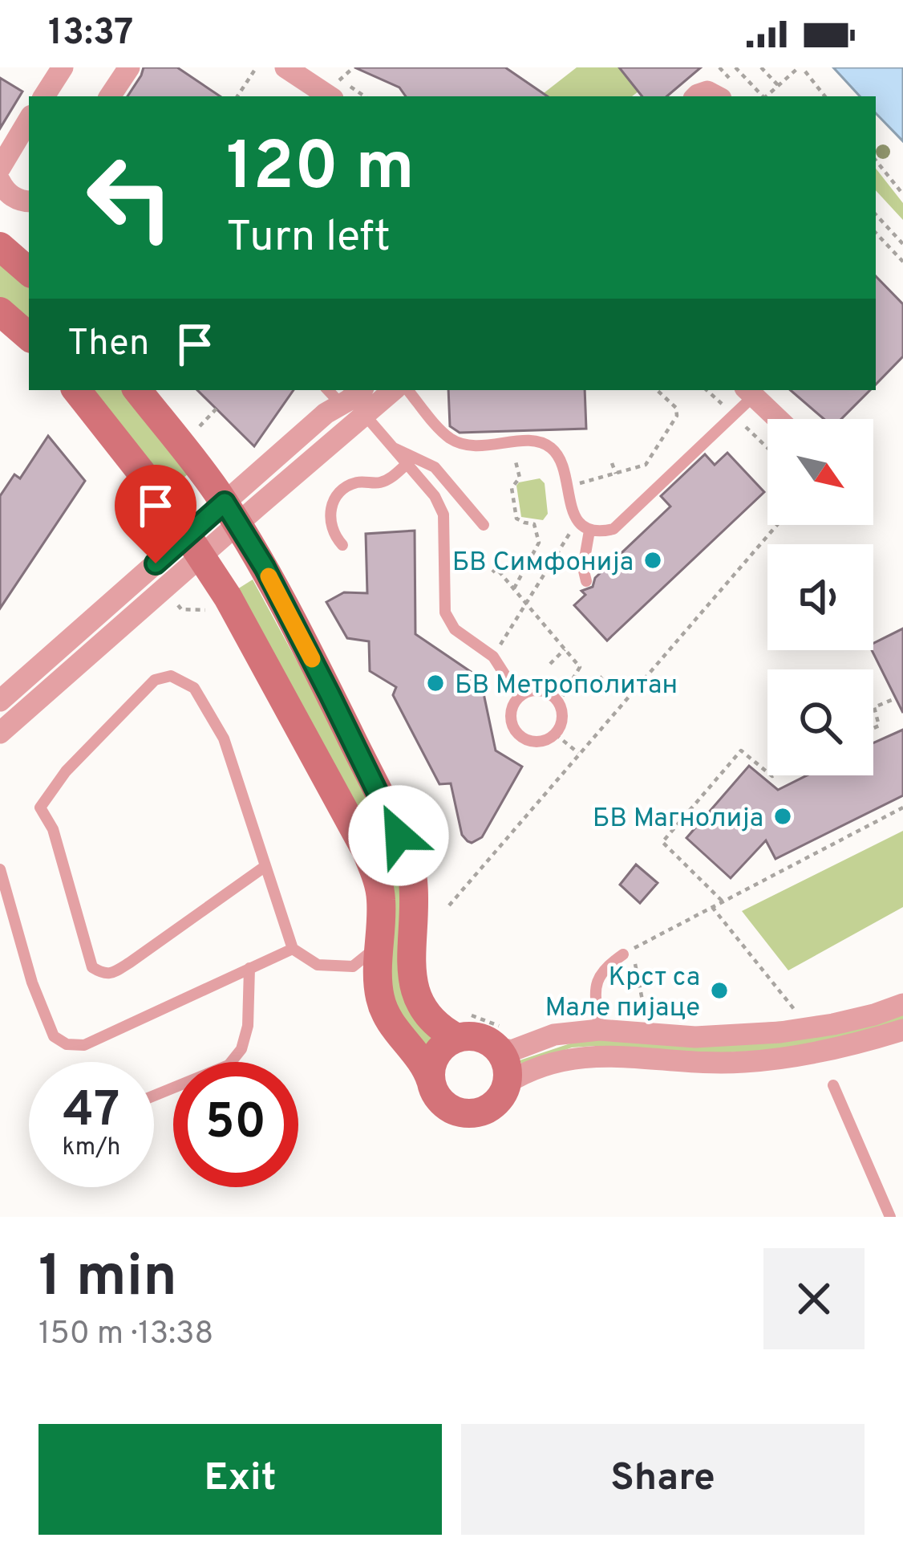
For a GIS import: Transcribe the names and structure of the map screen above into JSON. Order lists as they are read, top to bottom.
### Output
{
  "places": [
    "БВ Симфонија",
    "БВ Метрополитан",
    "БВ Магнолија",
    "Крст са Мале пијаце"
  ],
  "north": "bottom right",
  "page": {
    "status": "13:37",
    "turn": ["120 m", "Turn left"],
    "then": "Then",
    "speed": "47 km/h",
    "limit": "50",
    "heading": ["1 min", "150 m · 13:38"],
    "buttons": ["Exit", "Share"]
  }
}
